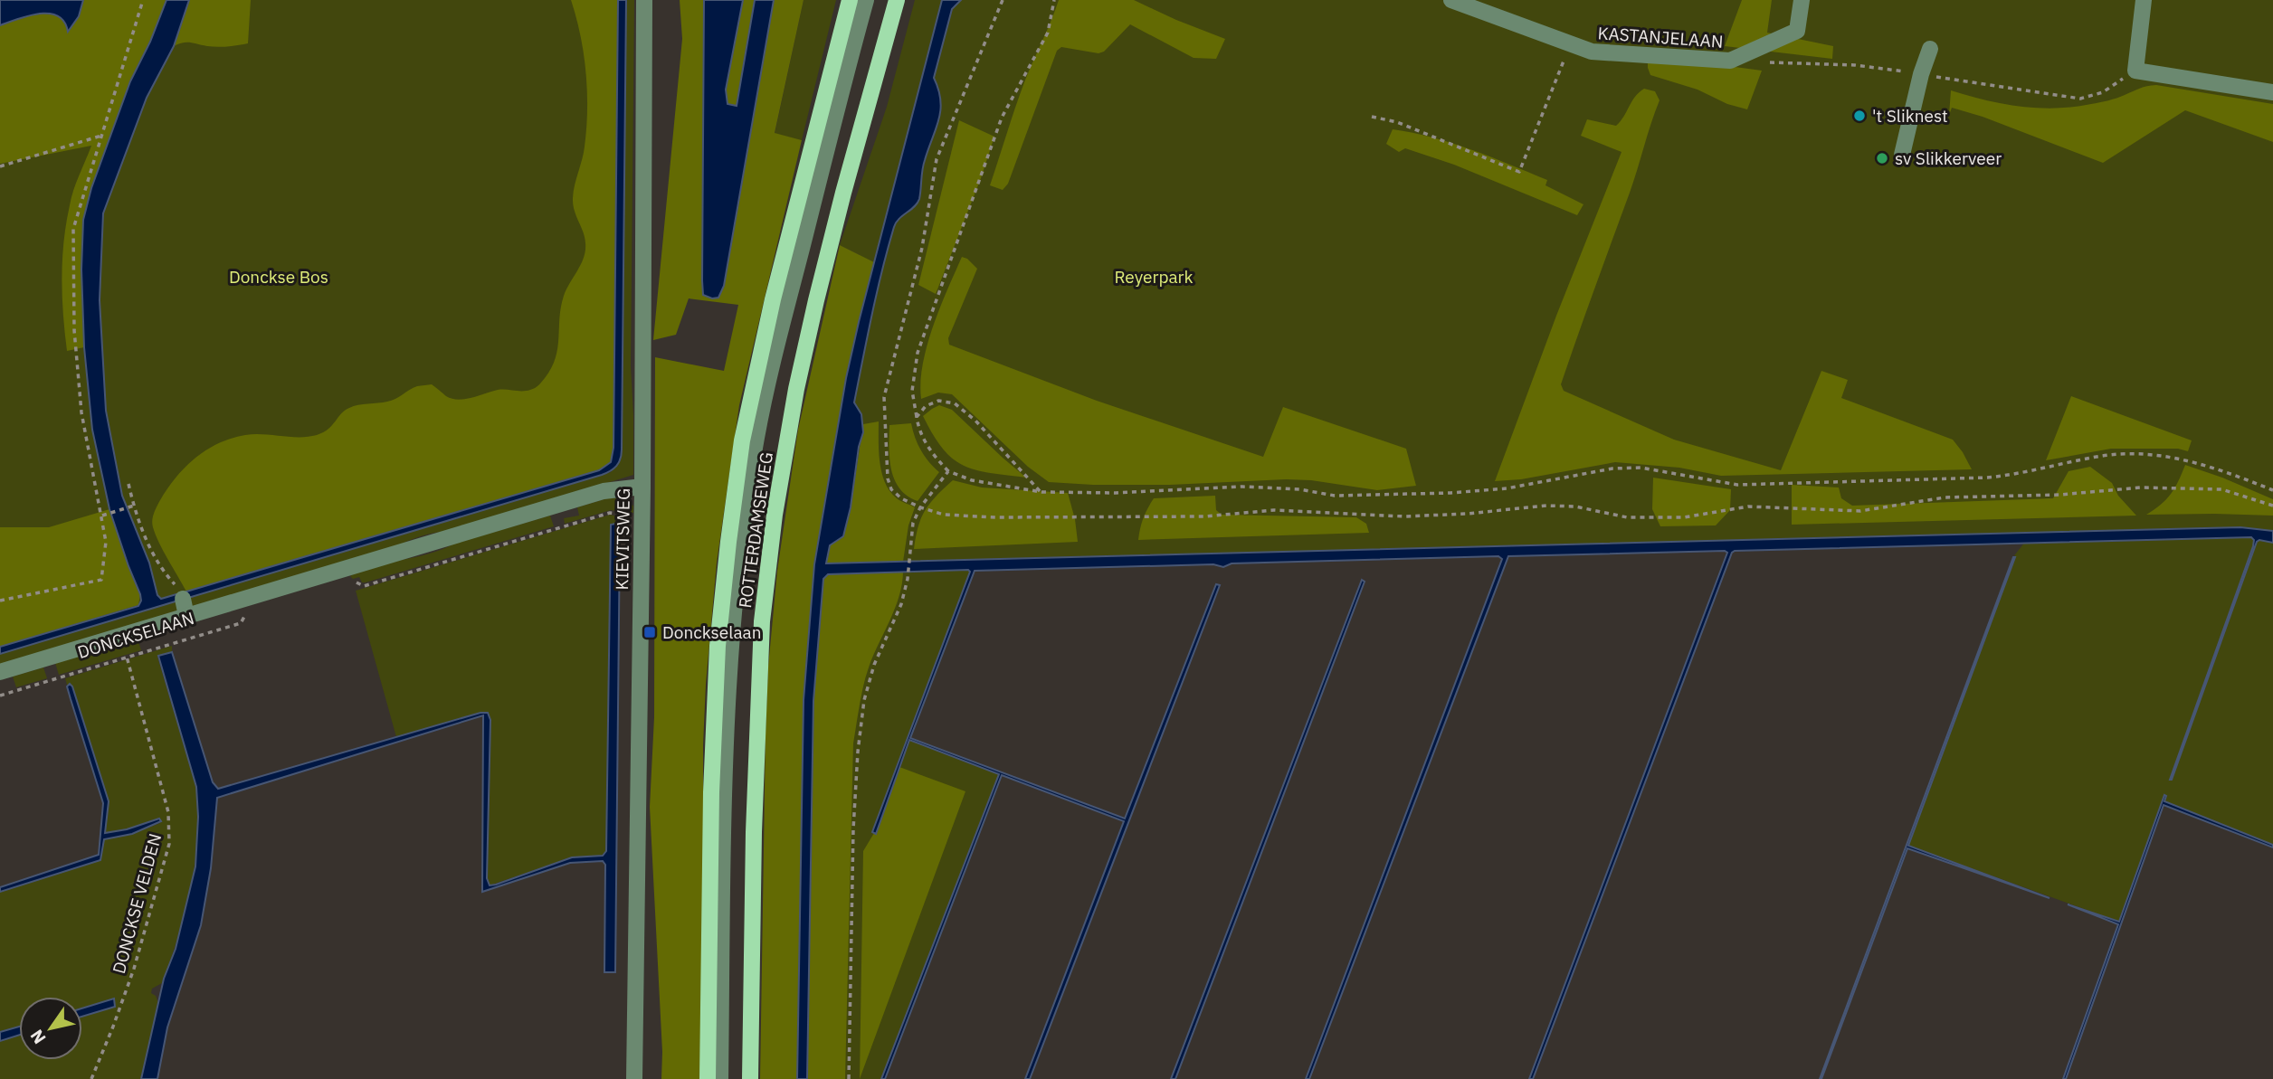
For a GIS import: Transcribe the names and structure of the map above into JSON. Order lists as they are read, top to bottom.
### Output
{
  "streets": {
    "main road": ["ROTTERDAMSEWEG"],
    "street": ["KASTANJELAAN", "KIEVITSWEG", "DONCKSELAAN"],
    "path": ["DONCKSE VELDEN"]
  },
  "crossings": [
    ["KIEVITSWEG", "DONCKSELAAN"],
    ["DONCKSELAAN", "DONCKSE VELDEN"]
  ],
  "parks": ["Donckse Bos", "Reyerpark"],
  "places": {
    "other": ["'t Sliknest", "sv Slikkerveer"],
    "transit": ["Donckselaan"]
  },
  "north": "bottom left"
}
